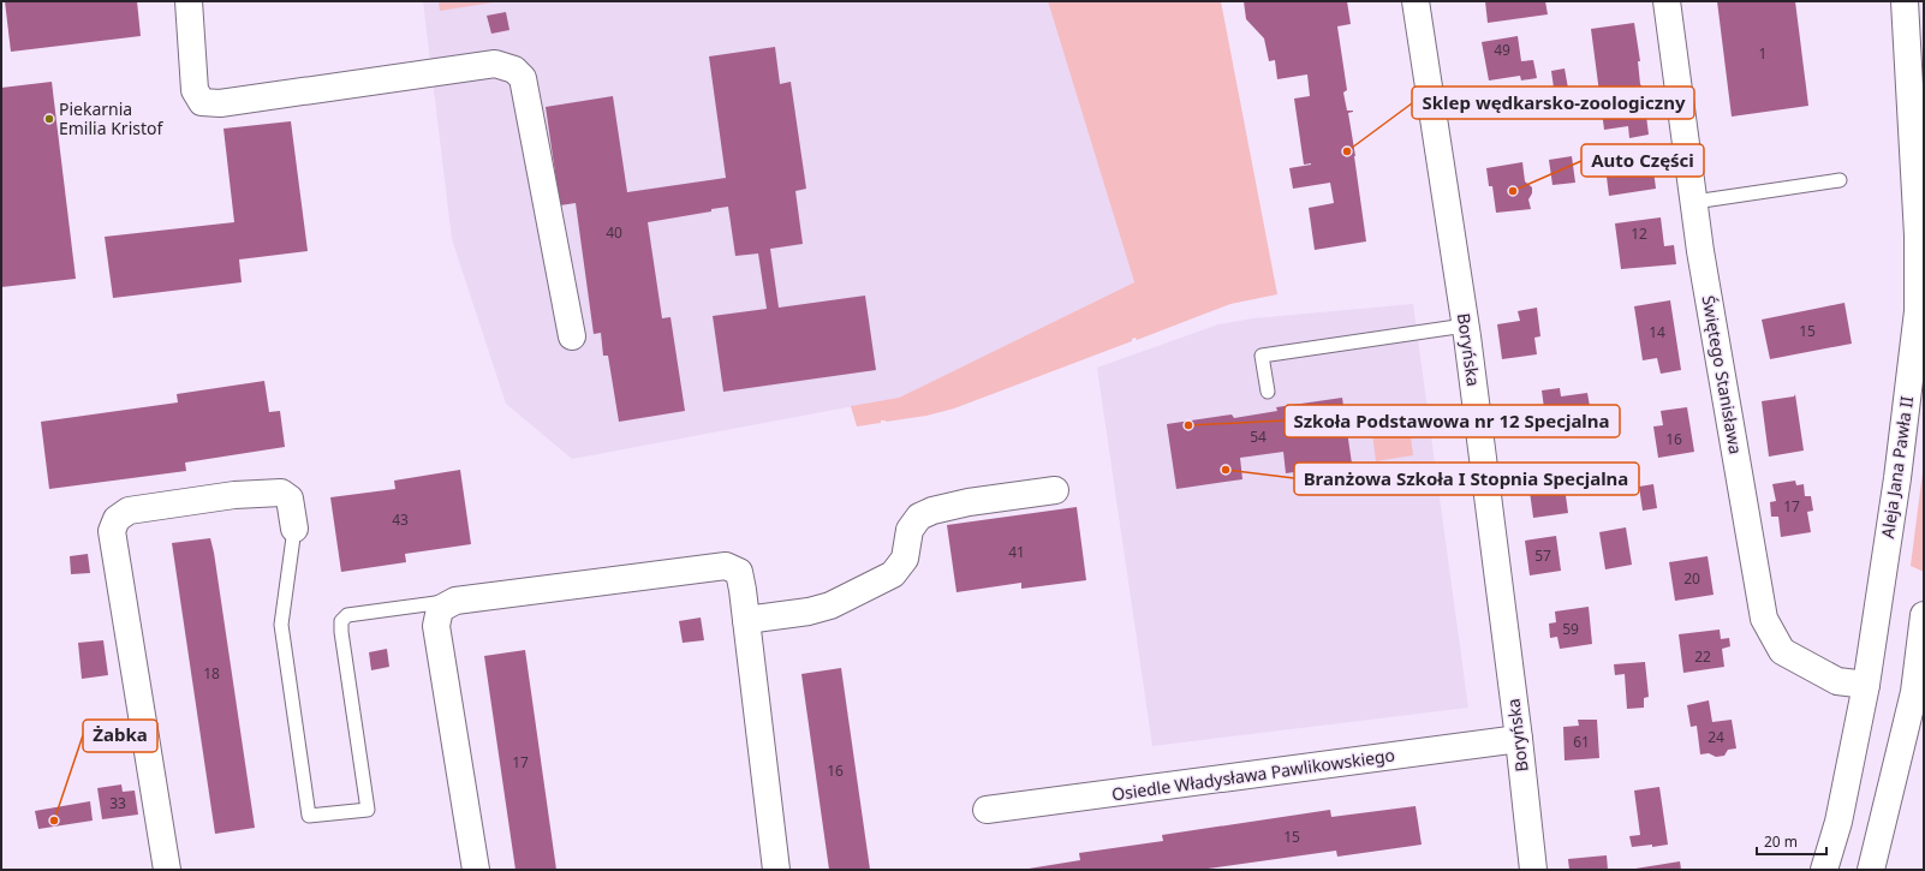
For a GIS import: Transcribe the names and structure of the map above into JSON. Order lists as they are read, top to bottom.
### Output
{
  "streets": {
    "street": [
      "Boryńska",
      "Świętego Stanisława",
      "Aleja Jana Pawła II",
      "Osiedle Władysława Pawlikowskiego"
    ]
  },
  "crossings": [
    ["Boryńska", "Osiedle Władysława Pawlikowskiego"],
    ["Świętego Stanisława", "Aleja Jana Pawła II"]
  ],
  "places": [
    "Piekarnia Emilia Kristof",
    "Sklep wędkarsko-zoologiczny",
    "Auto Części",
    "Szkoła Podstawowa nr 12 Specjalna",
    "Branżowa Szkoła I Stopnia Specjalna",
    "Żabka"
  ],
  "house_numbers": [
    "49",
    "1",
    "40",
    "12",
    "15",
    "14",
    "54",
    "16",
    "17",
    "43",
    "41",
    "57",
    "20",
    "59",
    "22",
    "18",
    "24",
    "61",
    "17",
    "16",
    "33",
    "15"
  ],
  "scale_bar": "20 m"
}
